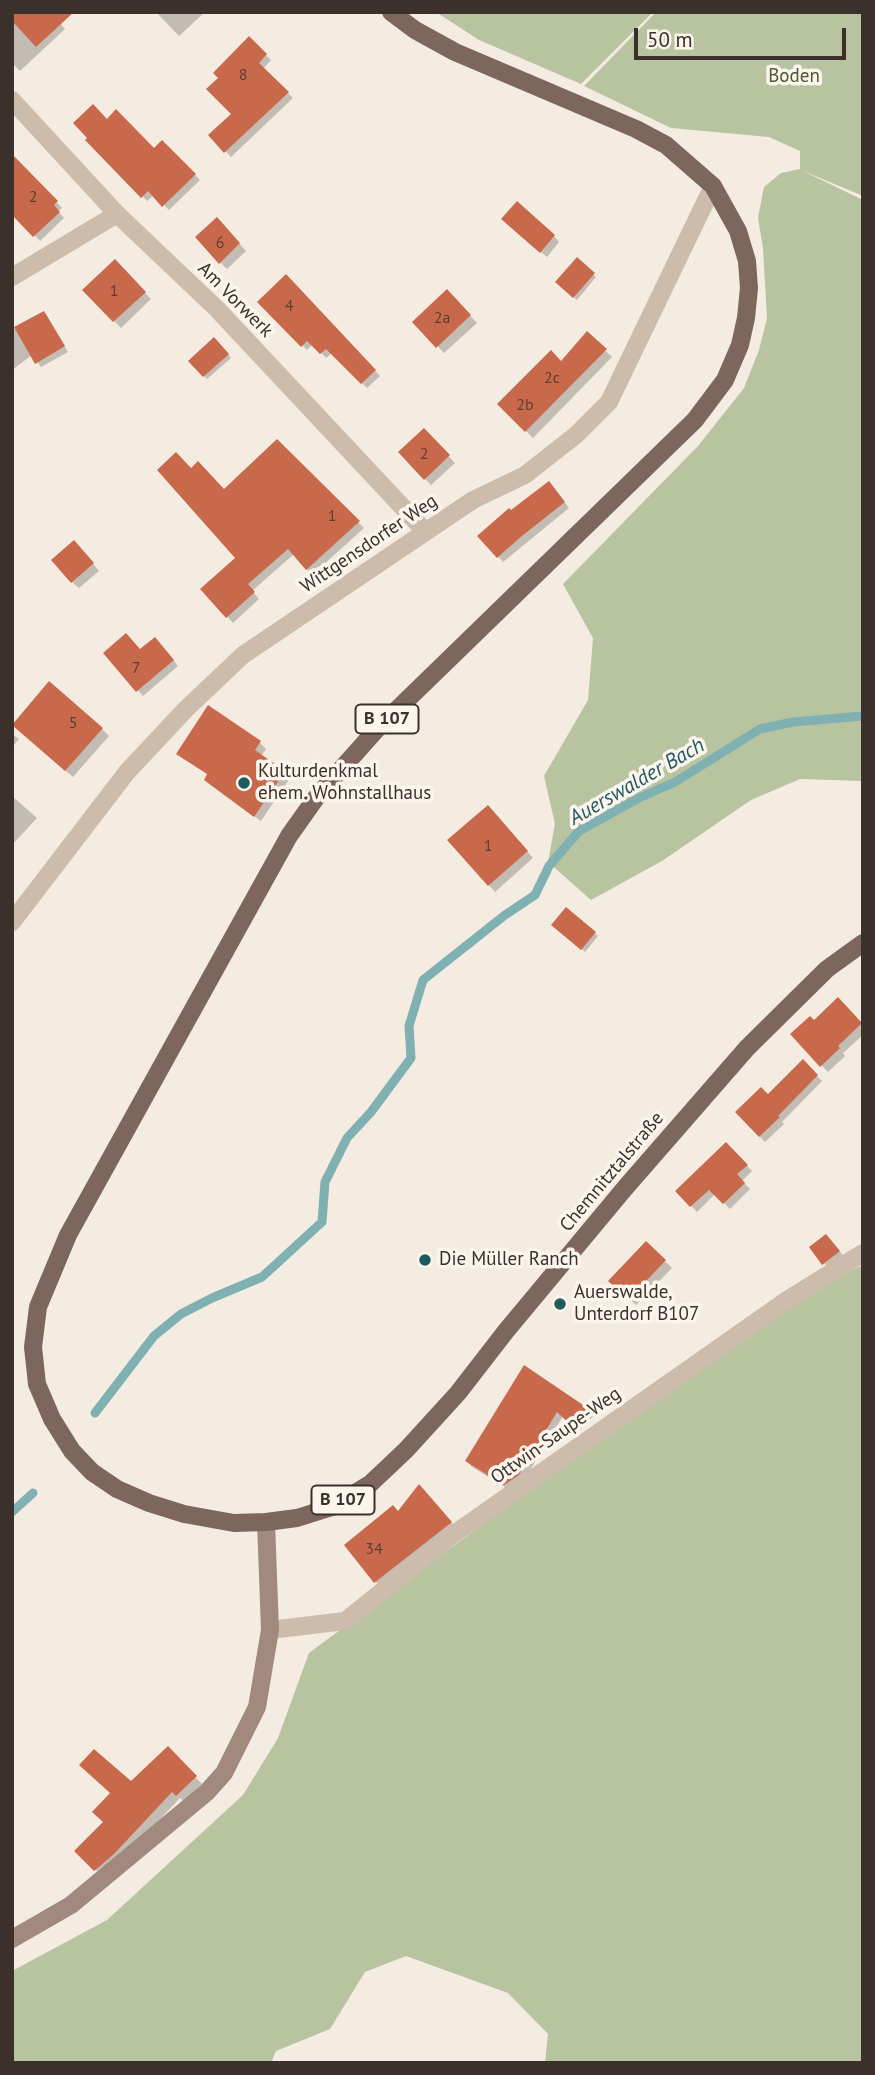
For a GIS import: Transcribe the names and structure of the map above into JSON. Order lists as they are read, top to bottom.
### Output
{
  "streets": {
    "main road": ["B 107", "Chemnitztalstraße"],
    "street": ["Am Vorwerk", "Wittgensdorfer Weg", "Ottwin-Saupe-Weg"]
  },
  "crossings": [
    ["Am Vorwerk", "Wittgensdorfer Weg"],
    ["Wittgensdorfer Weg", "B 107"],
    ["B 107", "Chemnitztalstraße"]
  ],
  "water": ["Auerswalder Bach"],
  "parks": ["Boden"],
  "places": ["Kulturdenkmal ehem. Wohnstallhaus", "Die Müller Ranch", "Auerswalde, Unterdorf B107"],
  "house_numbers": [
    "8",
    "2",
    "6",
    "1",
    "4",
    "2a",
    "2c",
    "2b",
    "2",
    "1",
    "7",
    "5",
    "1",
    "34"
  ],
  "scale_bar": "50 m"
}
